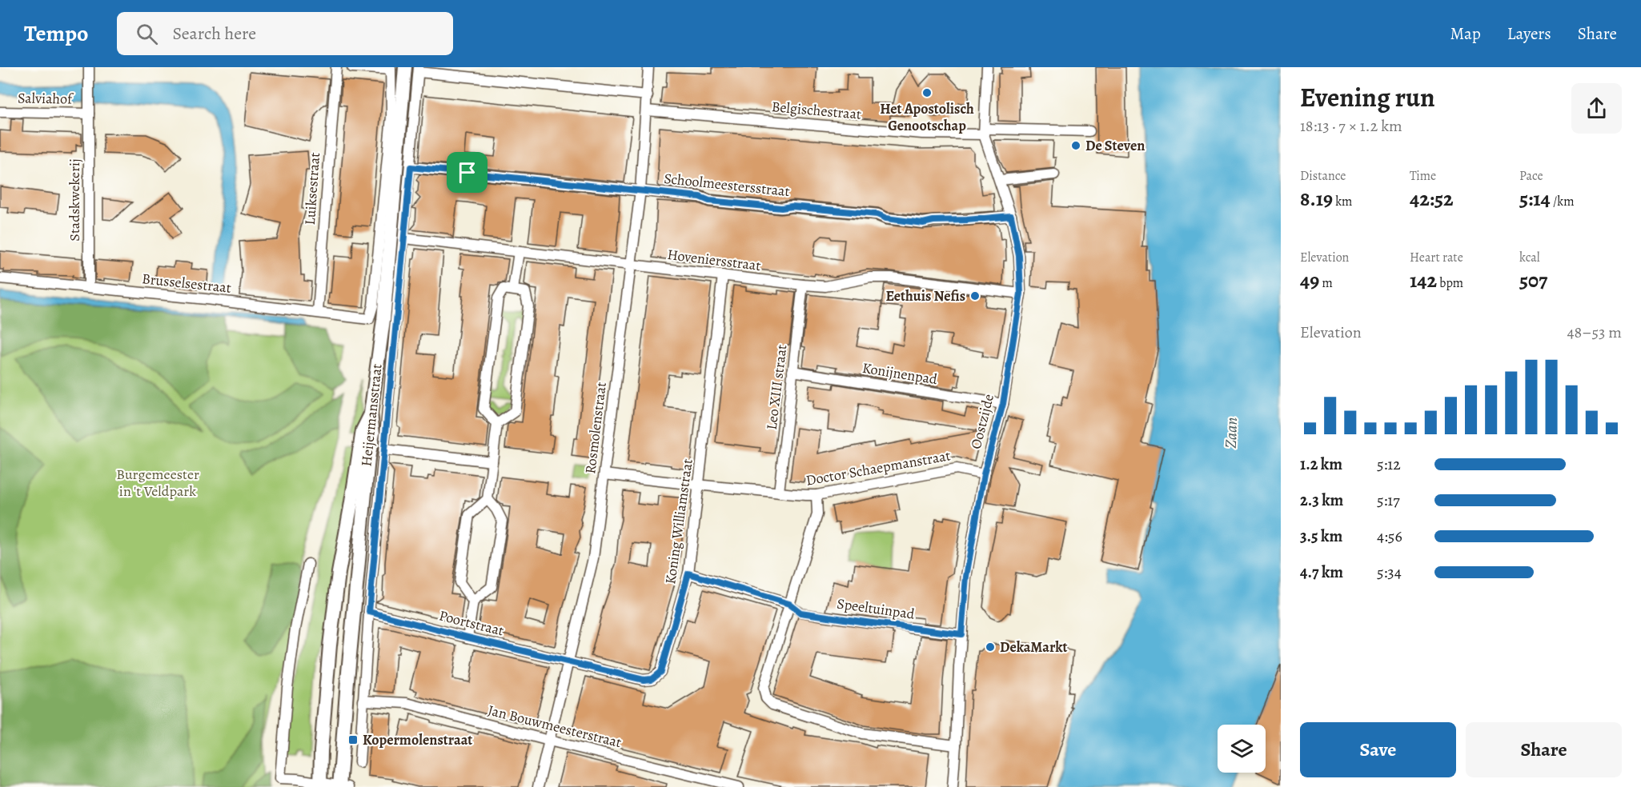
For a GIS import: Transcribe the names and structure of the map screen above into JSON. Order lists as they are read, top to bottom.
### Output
{
  "streets": {
    "main road": ["Heijermansstraat"],
    "street": [
      "Salviahof",
      "Belgischestraat",
      "Schoolmeestersstraat",
      "Luiksestraat",
      "Stadskwekerij",
      "Hoveniersstraat",
      "Brusselsestraat",
      "Konijnenpad",
      "Leo XIII straat",
      "Oostzijde",
      "Rosmolenstraat",
      "Doctor Schaepmanstraat",
      "Koning Williamstraat",
      "Speeltuinpad",
      "Poortstraat",
      "Jan Bouwmeesterstraat"
    ]
  },
  "crossings": [
    ["Salviahof", "Stadskwekerij"],
    ["Belgischestraat", "Oostzijde"],
    ["Belgischestraat", "Rosmolenstraat"],
    ["Schoolmeestersstraat", "Heijermansstraat"],
    ["Schoolmeestersstraat", "Oostzijde"],
    ["Schoolmeestersstraat", "Rosmolenstraat"],
    ["Luiksestraat", "Brusselsestraat"],
    ["Stadskwekerij", "Brusselsestraat"],
    ["Hoveniersstraat", "Leo XIII straat"],
    ["Hoveniersstraat", "Heijermansstraat"],
    ["Hoveniersstraat", "Oostzijde"],
    ["Hoveniersstraat", "Rosmolenstraat"],
    ["Hoveniersstraat", "Koning Williamstraat"],
    ["Konijnenpad", "Leo XIII straat"],
    ["Konijnenpad", "Oostzijde"],
    ["Leo XIII straat", "Doctor Schaepmanstraat"],
    ["Heijermansstraat", "Poortstraat"],
    ["Heijermansstraat", "Jan Bouwmeesterstraat"],
    ["Oostzijde", "Doctor Schaepmanstraat"],
    ["Oostzijde", "Speeltuinpad"],
    ["Rosmolenstraat", "Doctor Schaepmanstraat"],
    ["Rosmolenstraat", "Koning Williamstraat"],
    ["Rosmolenstraat", "Poortstraat"],
    ["Rosmolenstraat", "Jan Bouwmeesterstraat"],
    ["Doctor Schaepmanstraat", "Koning Williamstraat"],
    ["Koning Williamstraat", "Poortstraat"]
  ],
  "water": ["Zaan"],
  "parks": ["Burgemeester in 't Veldpark"],
  "places": {
    "other": [
      "Het Apostolisch Genootschap",
      "De Steven",
      "Eethuis Nefis",
      "DekaMarkt"
    ],
    "transit": ["Kopermolenstraat"]
  },
  "page": {
    "header": "Tempo",
    "search": "Search here",
    "nav": ["Map", "Layers", "Share"],
    "heading": ["Evening run", "18:13 · 7 × 1.2 km"],
    "stats": [
      ["Distance", "8.19 km"],
      ["Time", "42:52"],
      ["Pace", "5:14 /km"],
      ["Elevation", "49 m"],
      ["Heart rate", "142 bpm"],
      ["kcal", "507"]
    ],
    "chart": ["Elevation", "48–53 m"],
    "list": [
      {
        "name": "1.2 km",
        "note": "5:12"
      },
      {
        "name": "2.3 km",
        "note": "5:17"
      },
      {
        "name": "3.5 km",
        "note": "4:56"
      },
      {
        "name": "4.7 km",
        "note": "5:34"
      }
    ],
    "buttons": ["Save", "Share"]
  }
}
